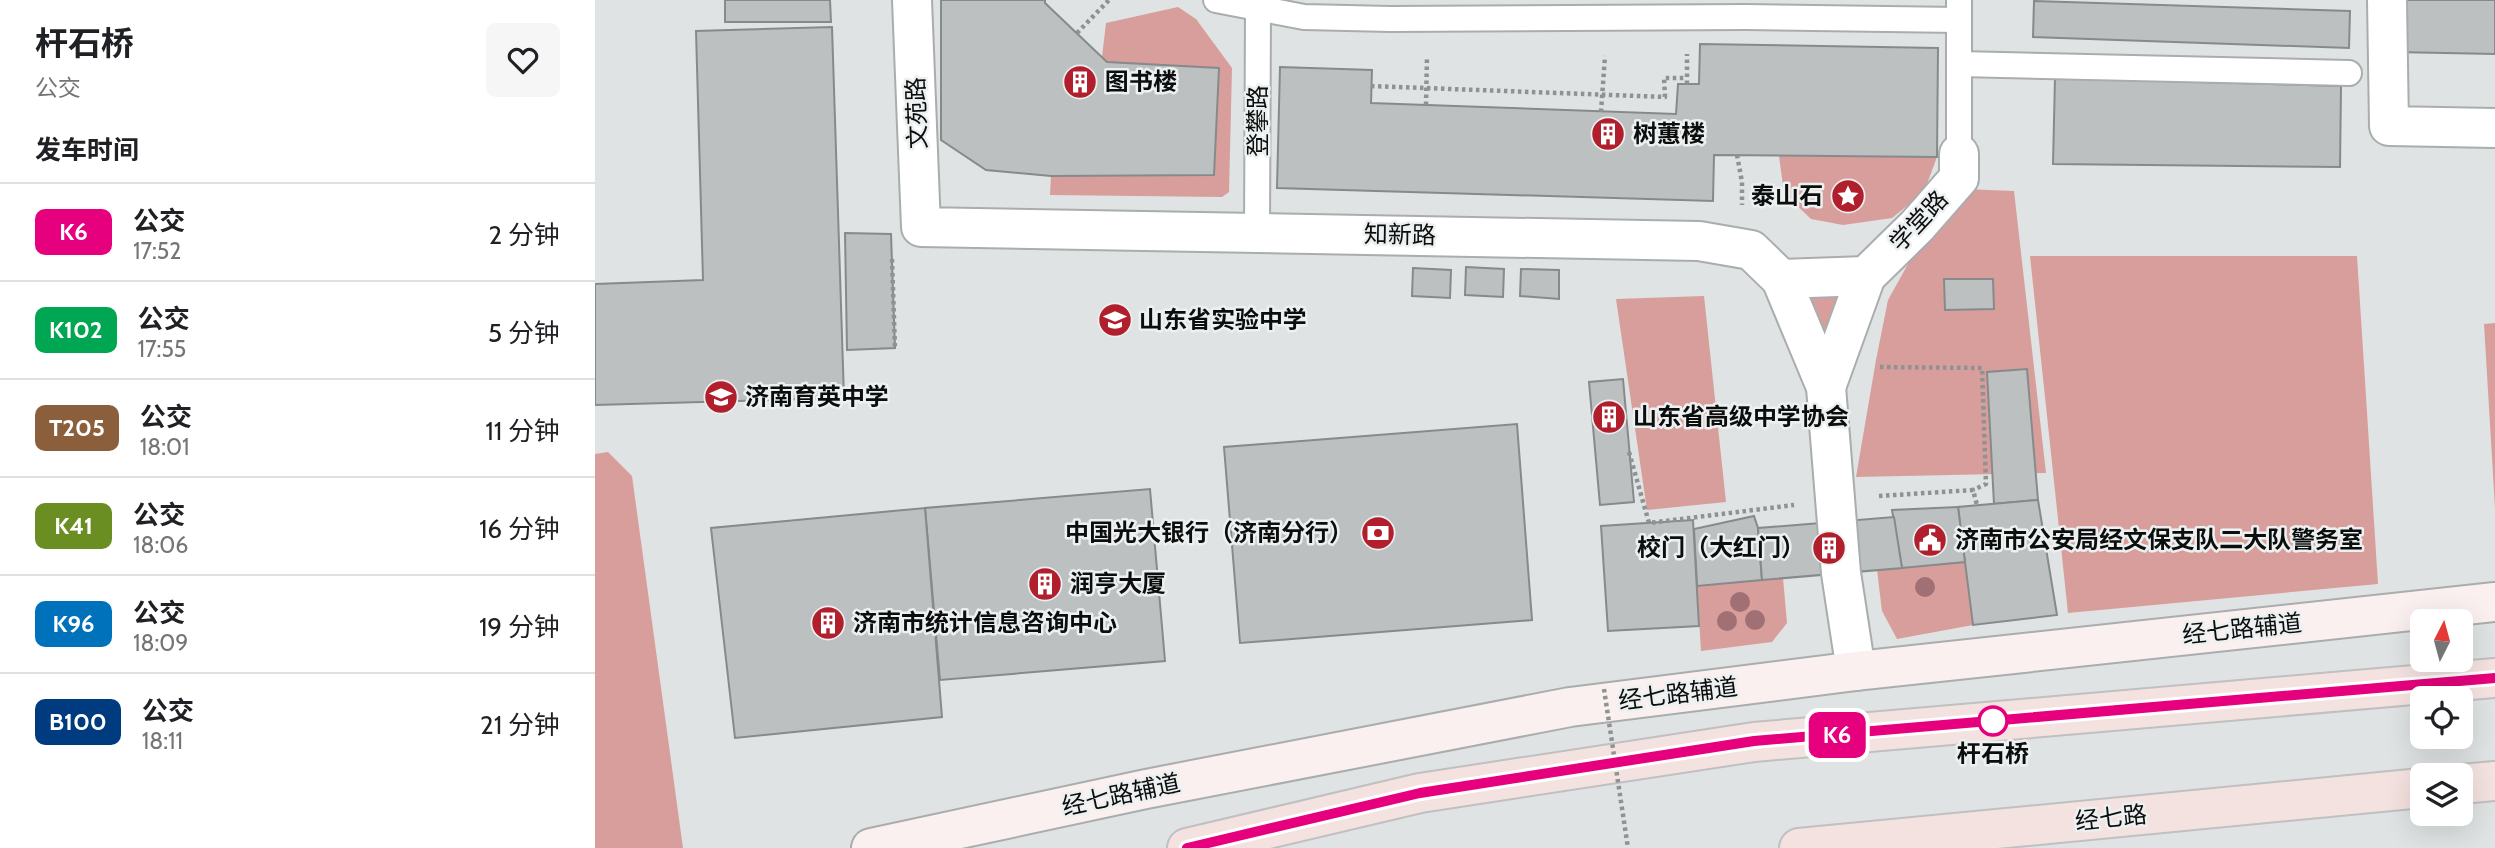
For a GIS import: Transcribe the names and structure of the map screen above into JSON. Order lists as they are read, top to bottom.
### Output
{
  "streets": {
    "main road": ["经七路"],
    "street": [
      "文苑路",
      "学堂路",
      "知新路",
      "经七路辅道"
    ],
    "lane": ["登攀路"]
  },
  "crossings": [
    ["文苑路", "知新路"],
    ["登攀路", "知新路"],
    ["学堂路", "知新路"],
    ["学堂路", "经七路辅道"]
  ],
  "places": {
    "building": [
      "图书楼",
      "树蕙楼",
      "山东省高级中学协会",
      "校门（大红门）",
      "润亨大厦",
      "济南市统计信息咨询中心"
    ],
    "place": ["泰山石"],
    "school or university": ["山东省实验中学", "济南育英中学"],
    "bank": ["中国光大银行（济南分行）"],
    "public building": ["济南市公安局经文保支队二大队警务室"],
    "other": ["杆石桥"]
  },
  "lines": ["bus line K6"],
  "north": "top",
  "page": {
    "heading": [
      ["杆石桥", "公交"],
      "发车时间"
    ],
    "on_map": "K6",
    "list": [
      {
        "mark": "K6",
        "name": "公交",
        "note": "17:52",
        "value": "2 分钟"
      },
      {
        "mark": "K102",
        "name": "公交",
        "note": "17:55",
        "value": "5 分钟"
      },
      {
        "mark": "T205",
        "name": "公交",
        "note": "18:01",
        "value": "11 分钟"
      },
      {
        "mark": "K41",
        "name": "公交",
        "note": "18:06",
        "value": "16 分钟"
      },
      {
        "mark": "K96",
        "name": "公交",
        "note": "18:09",
        "value": "19 分钟"
      },
      {
        "mark": "B100",
        "name": "公交",
        "note": "18:11",
        "value": "21 分钟"
      }
    ]
  }
}
